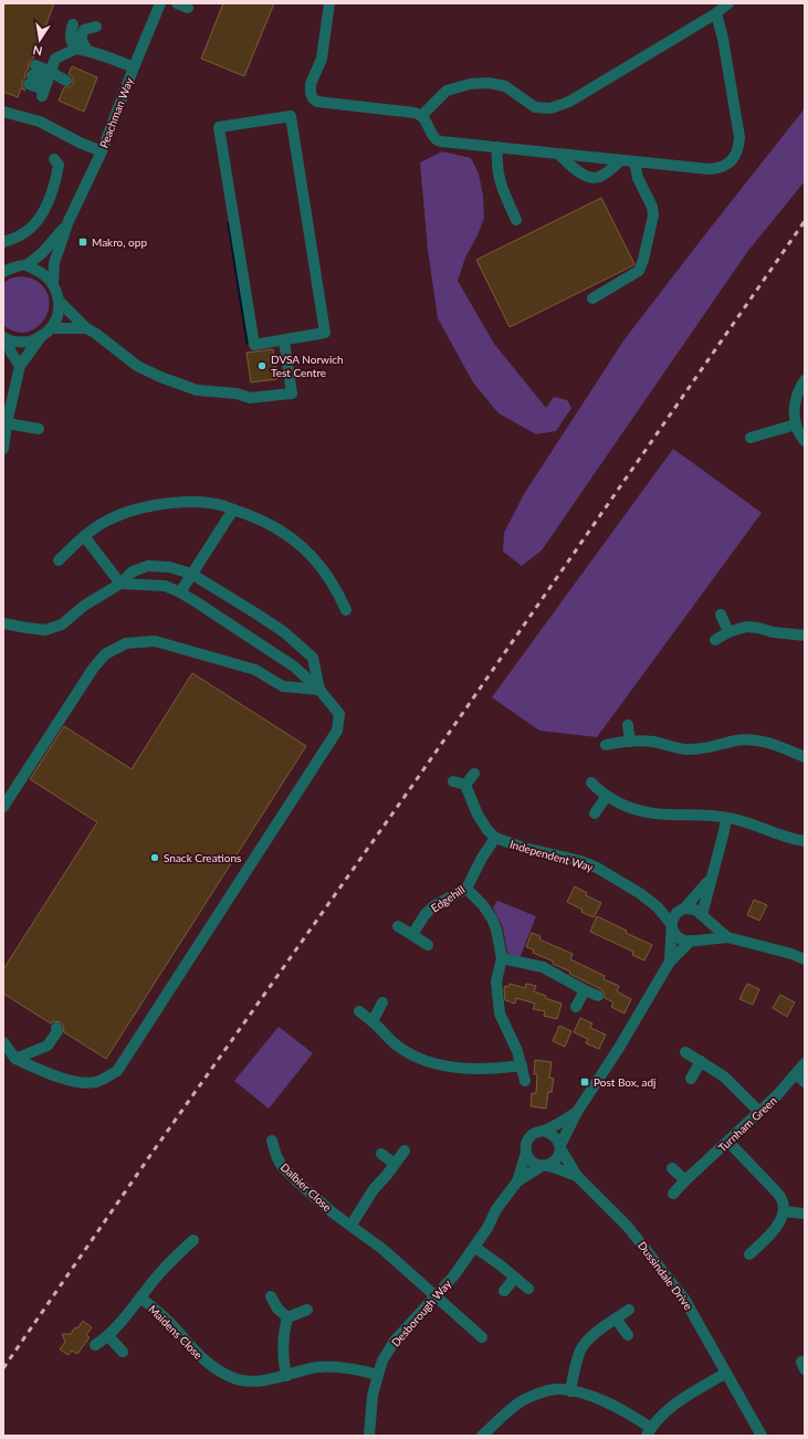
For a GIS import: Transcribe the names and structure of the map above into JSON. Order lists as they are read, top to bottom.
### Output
{
  "streets": {
    "street": [
      "Peachman Way",
      "Independent Way",
      "Edgehill",
      "Turnham Green",
      "Dalbier Close",
      "Dussindale Drive",
      "Desborough Way",
      "Maidens Close"
    ]
  },
  "crossings": [
    ["Independent Way", "Edgehill"],
    ["Dalbier Close", "Desborough Way"],
    ["Dussindale Drive", "Desborough Way"],
    ["Desborough Way", "Maidens Close"]
  ],
  "places": {
    "transit": ["Makro, opp", "Post Box, adj"],
    "other": ["DVSA Norwich Test Centre", "Snack Creations"]
  },
  "north": "bottom"
}
